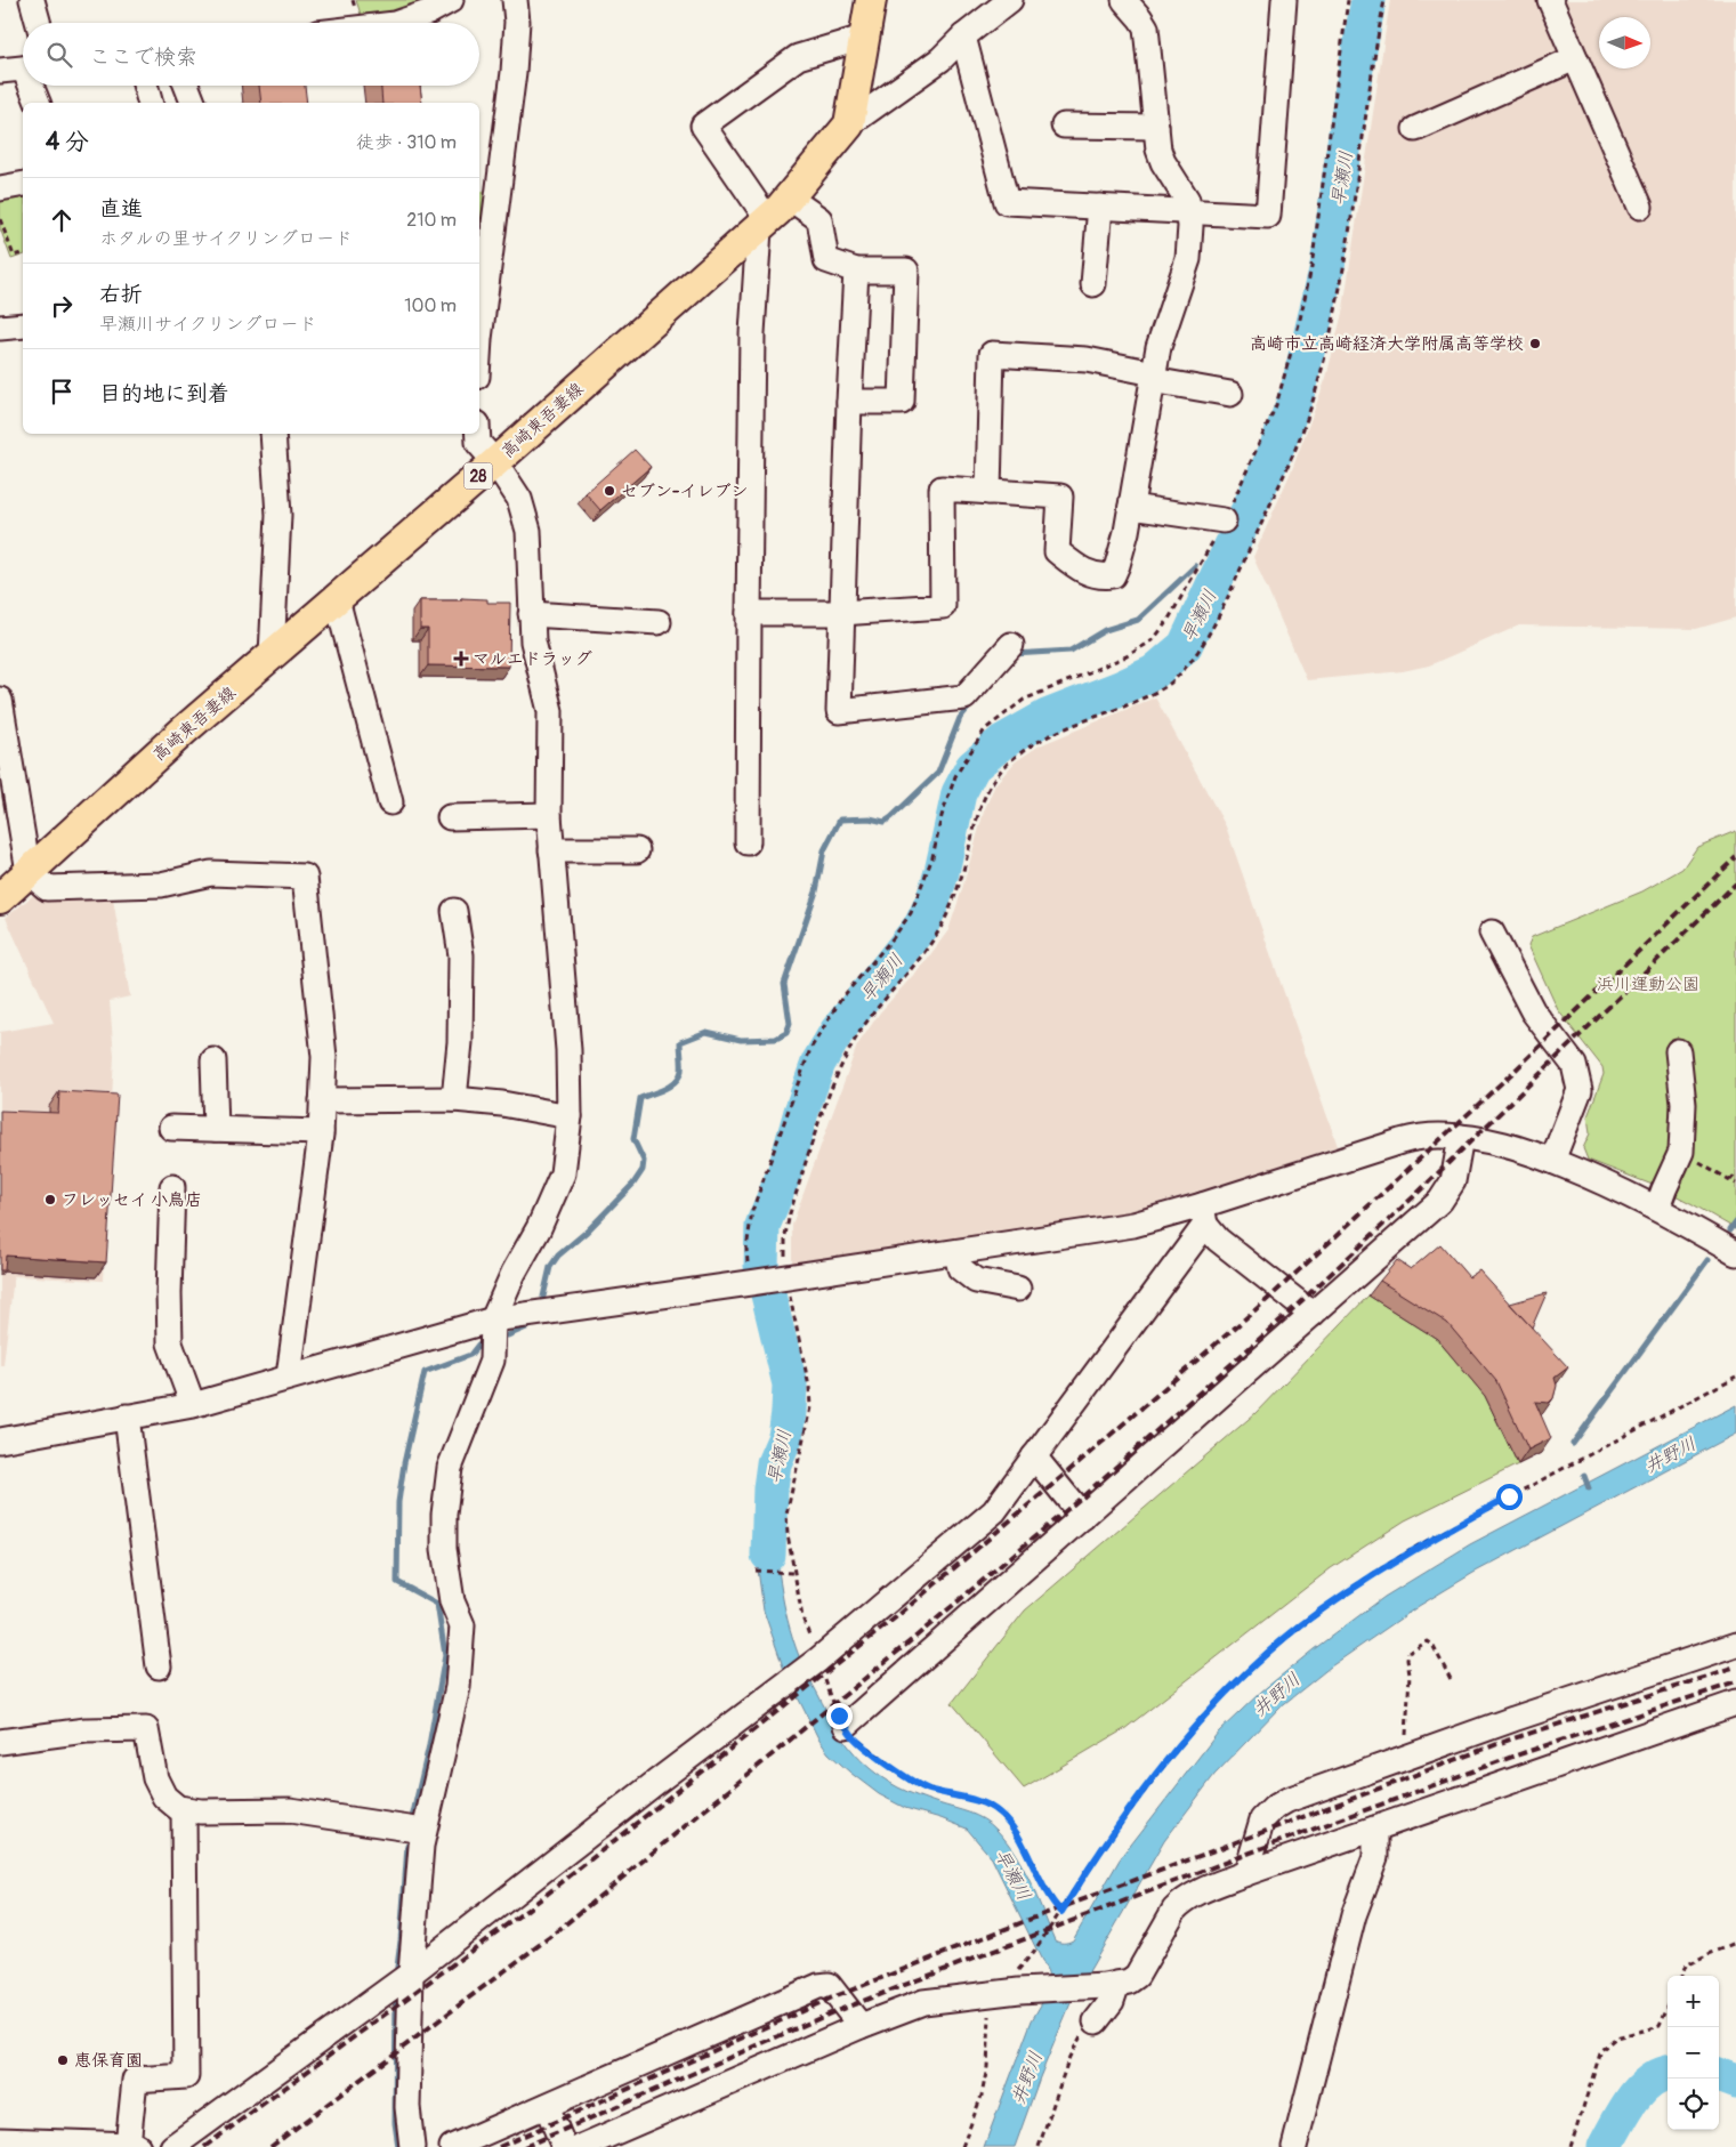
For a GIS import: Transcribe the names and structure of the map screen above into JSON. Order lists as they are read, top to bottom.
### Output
{
  "streets": {
    "main road": ["高崎東吾妻線", "28"]
  },
  "water": ["早瀬川", "井野川"],
  "parks": ["浜川運動公園"],
  "places": {
    "other": [
      "高崎市立高崎経済大学附属高等学校",
      "セブン-イレブン",
      "フレッセイ 小鳥店",
      "恵保育園"
    ],
    "health": ["マルエドラッグ"]
  },
  "north": "right",
  "page": {
    "search": "ここで検索",
    "heading": ["4 分", "徒歩 · 310 m"],
    "list": [
      ["直進", "ホタルの里サイクリングロード", "210 m"],
      ["右折", "早瀬川サイクリングロード", "100 m"],
      "目的地に到着"
    ],
    "map_buttons": ["+", "−"]
  }
}
